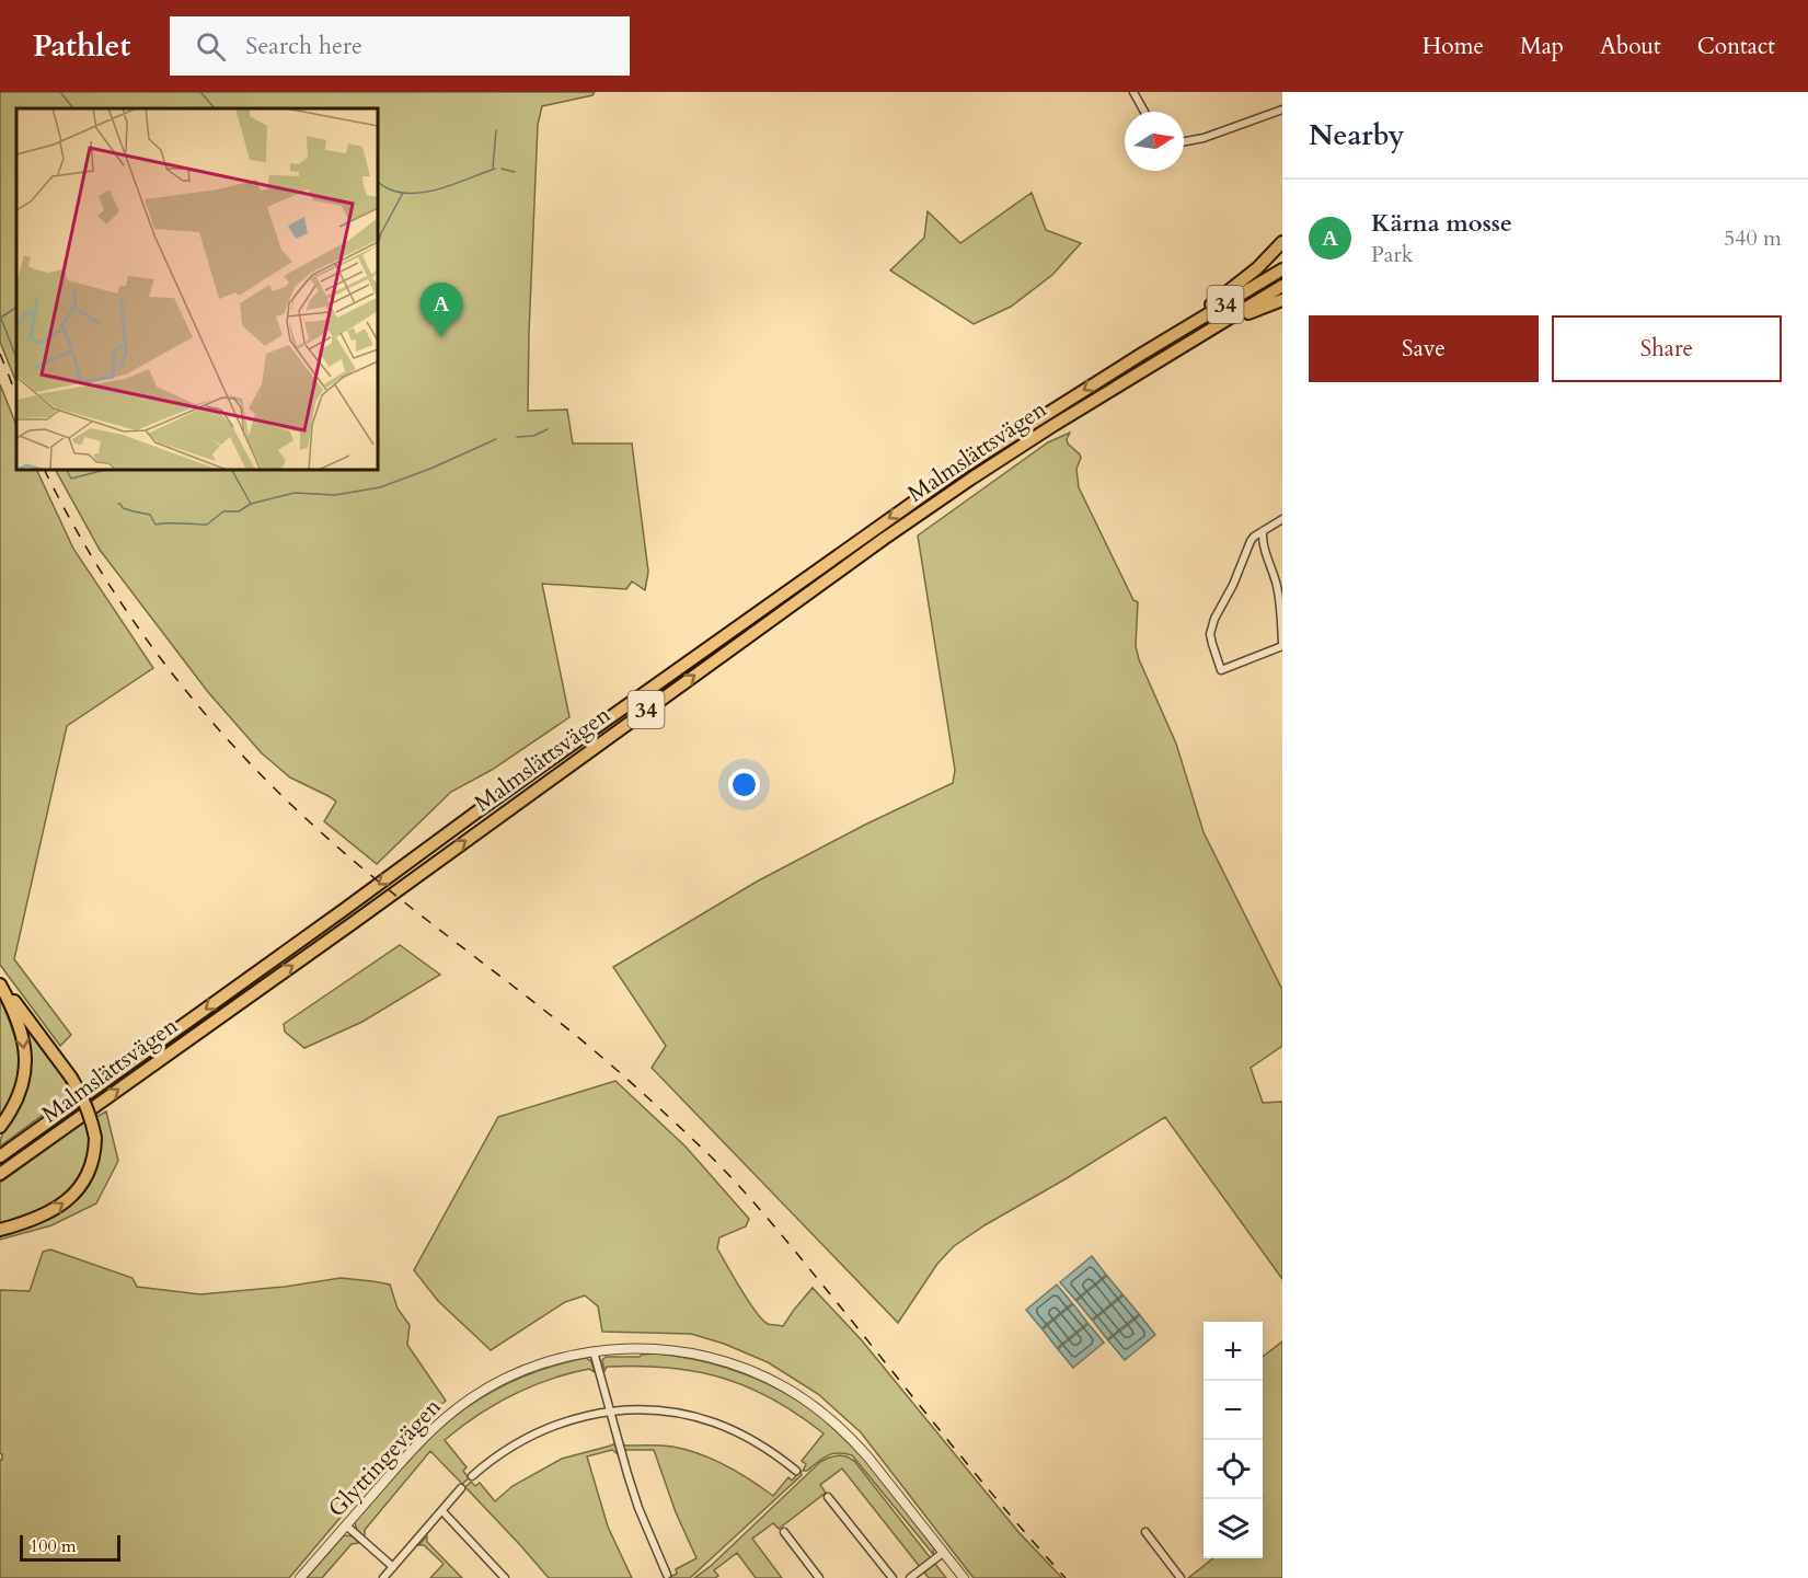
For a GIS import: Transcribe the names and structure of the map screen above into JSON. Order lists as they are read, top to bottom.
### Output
{
  "streets": {
    "highway": ["34", "Malmslättsvägen"],
    "street": ["Glyttingevägen"]
  },
  "scale_bar": "100 m",
  "north": "right",
  "page": {
    "header": "Pathlet",
    "search": "Search here",
    "nav": [
      "Home",
      "Map",
      "About",
      "Contact"
    ],
    "heading": "Nearby",
    "list": [
      {
        "mark": "A",
        "name": "Kärna mosse",
        "note": "Park",
        "value": "540 m"
      }
    ],
    "pins": "A",
    "buttons": ["Save", "Share"],
    "map_buttons": ["+", "−"],
    "scale": "100 m"
  }
}
